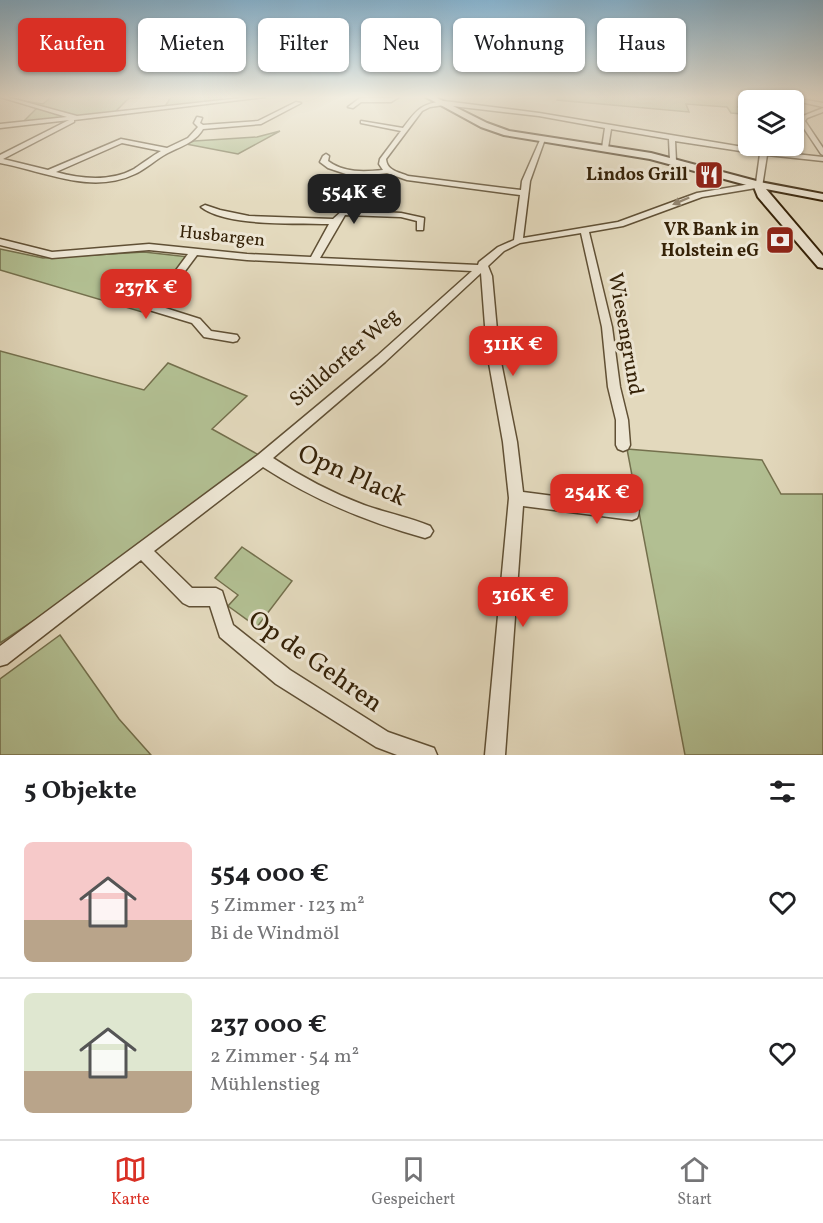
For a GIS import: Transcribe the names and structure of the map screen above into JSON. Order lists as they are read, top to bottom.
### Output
{
  "streets": {
    "street": [
      "Husbargen",
      "Wiesengrund",
      "Sülldorfer Weg",
      "Opn Plack",
      "Op de Gehren"
    ]
  },
  "crossings": [
    ["Husbargen", "Sülldorfer Weg"],
    ["Wiesengrund", "Sülldorfer Weg"],
    ["Sülldorfer Weg", "Opn Plack"],
    ["Sülldorfer Weg", "Op de Gehren"]
  ],
  "places": {
    "restaurant": ["Lindos Grill"],
    "bank": ["VR Bank in Holstein eG"]
  },
  "page": {
    "chip": [
      "Kaufen",
      "Mieten",
      "Filter",
      "Neu",
      "Wohnung",
      "Haus"
    ],
    "price": [
      "554K €",
      "237K €",
      "311K €",
      "254K €",
      "316K €"
    ],
    "heading": "5 Objekte",
    "list": [
      {
        "name": "554 000 €",
        "note": "5 Zimmer · 123 m² · Bi de Windmöl"
      },
      {
        "name": "237 000 €",
        "note": "2 Zimmer · 54 m² · Mühlenstieg"
      }
    ],
    "tabs": ["Karte", "Gespeichert", "Start"]
  }
}
